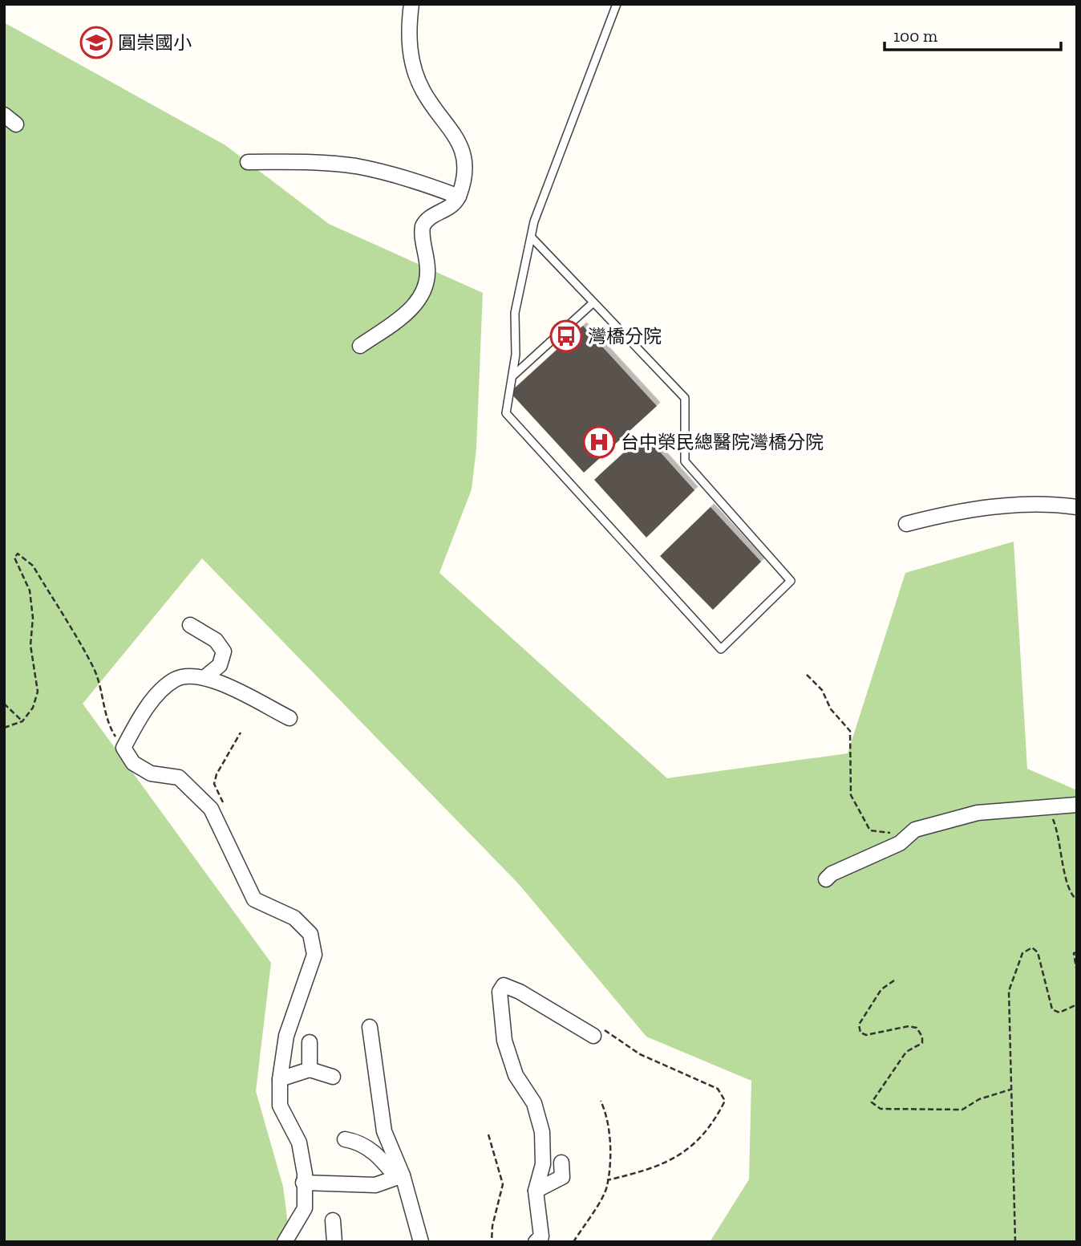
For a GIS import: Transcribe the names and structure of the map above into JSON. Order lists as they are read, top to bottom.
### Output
{
  "places": {
    "school or university": ["圓崇國小"],
    "bus stop": ["灣橋分院"],
    "hospital": ["台中榮民總醫院灣橋分院"]
  },
  "scale_bar": "100 m"
}
